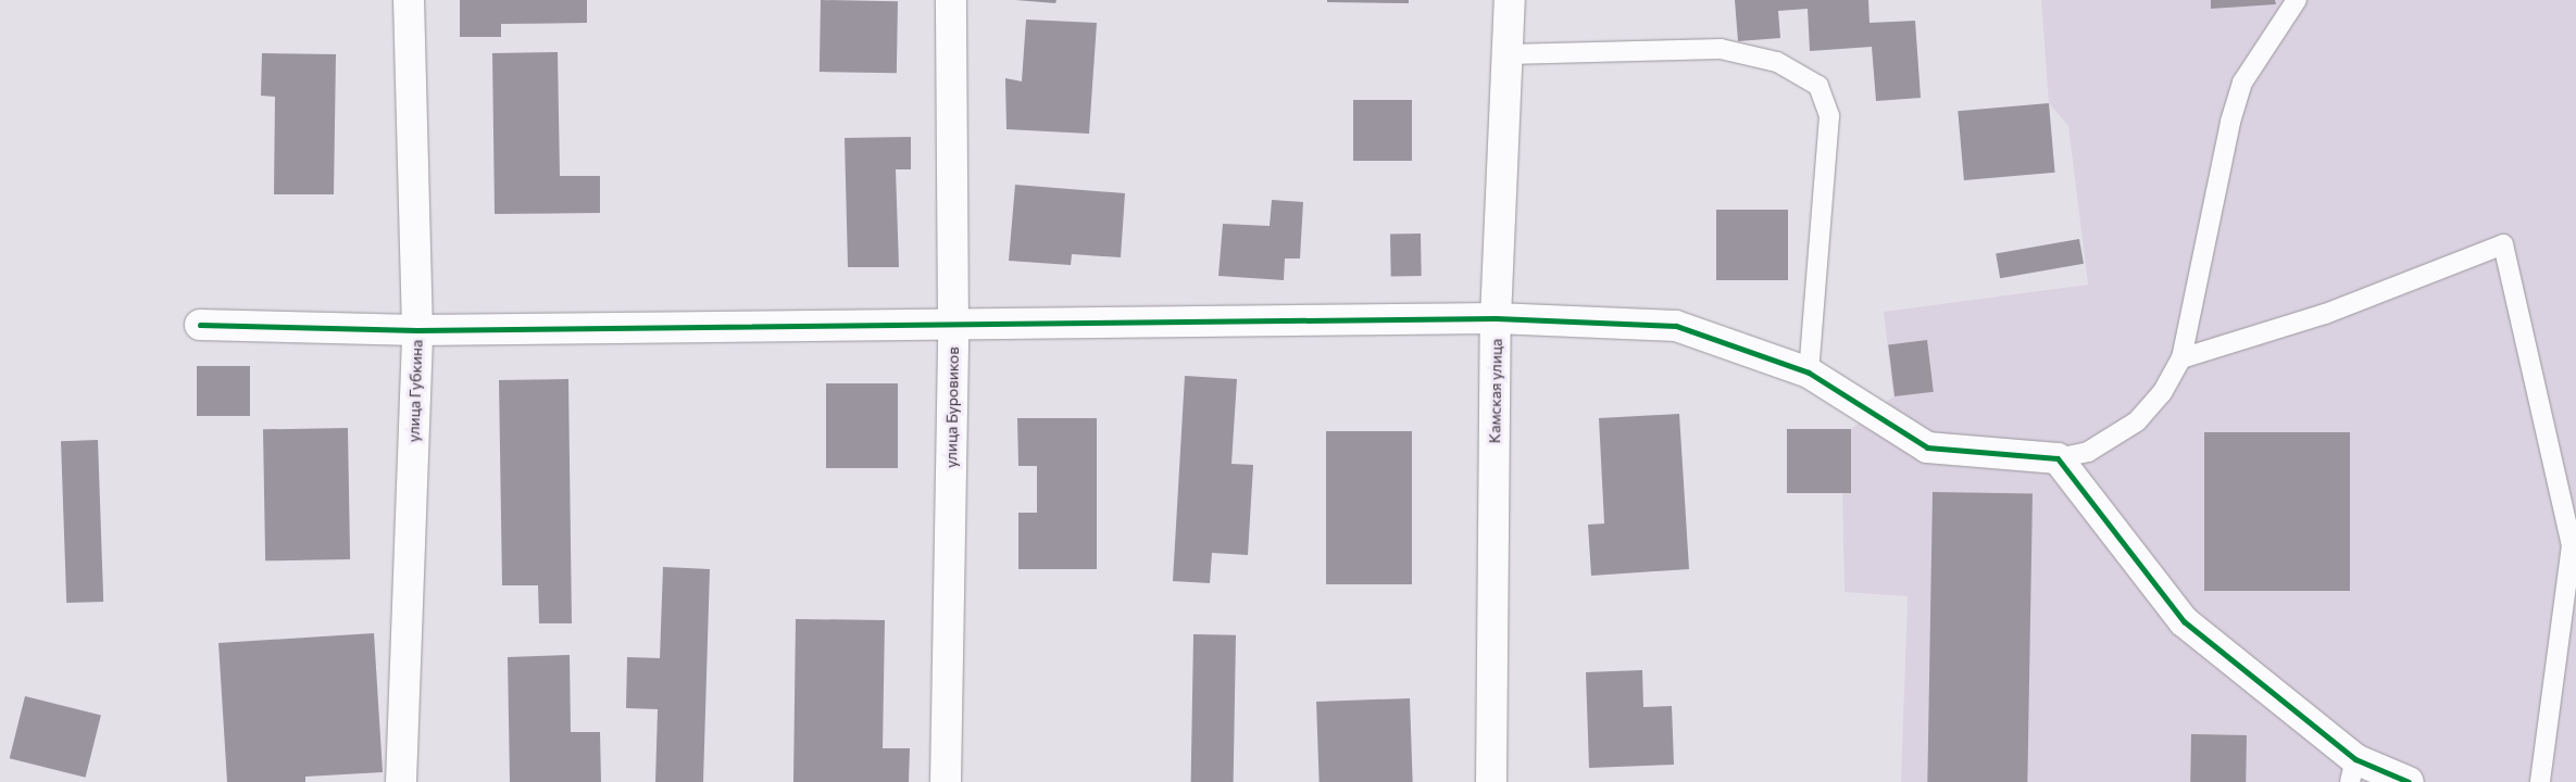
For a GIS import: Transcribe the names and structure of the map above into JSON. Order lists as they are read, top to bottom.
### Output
{
  "streets": {
    "street": ["улица Губкина", "Камская улица", "улица Буровиков"]
  }
}
